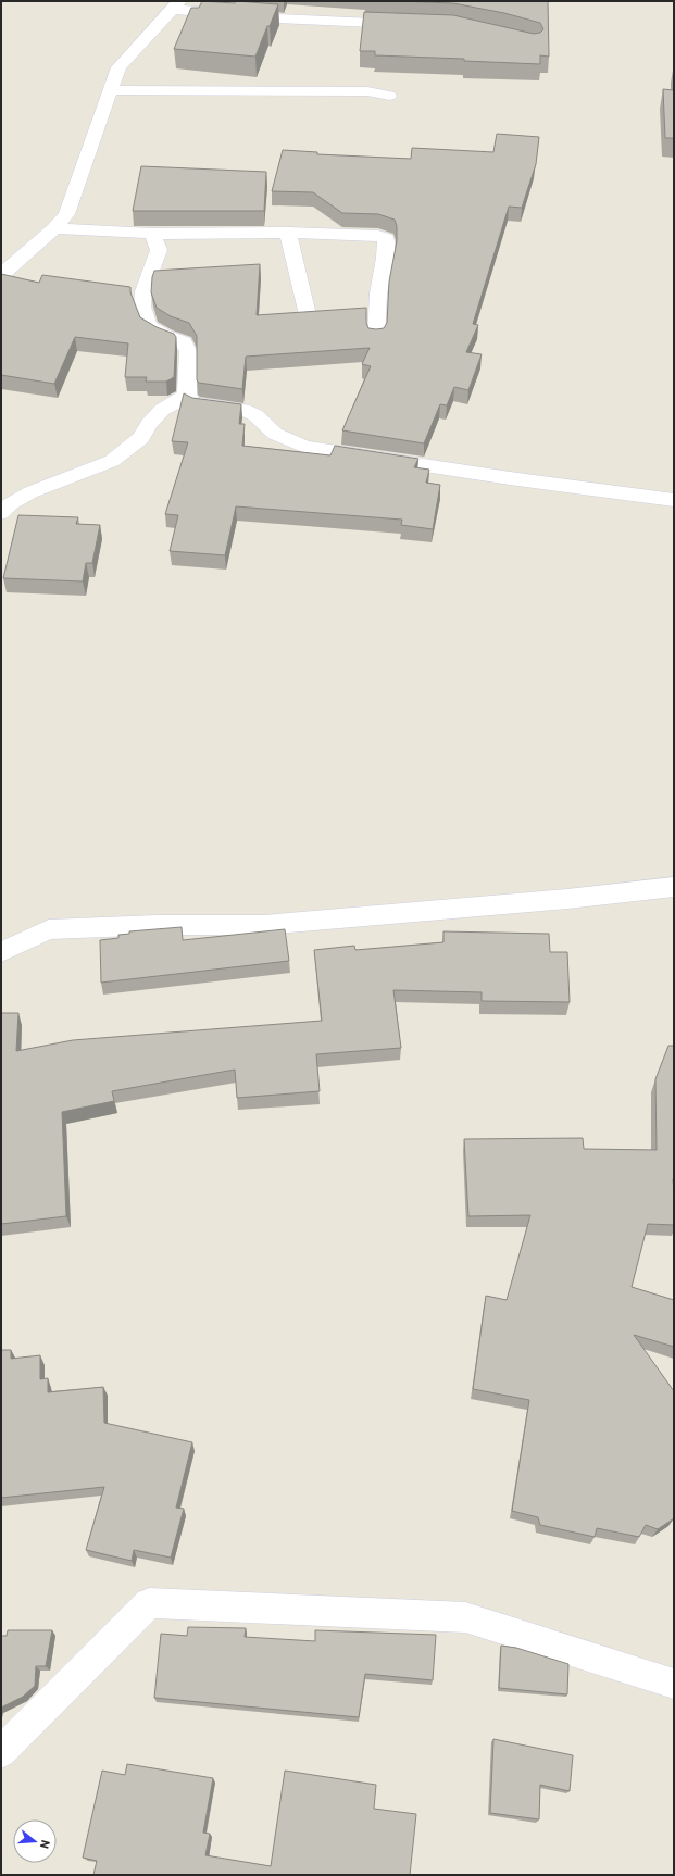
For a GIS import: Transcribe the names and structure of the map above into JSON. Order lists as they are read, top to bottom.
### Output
{
  "north": "right"
}
